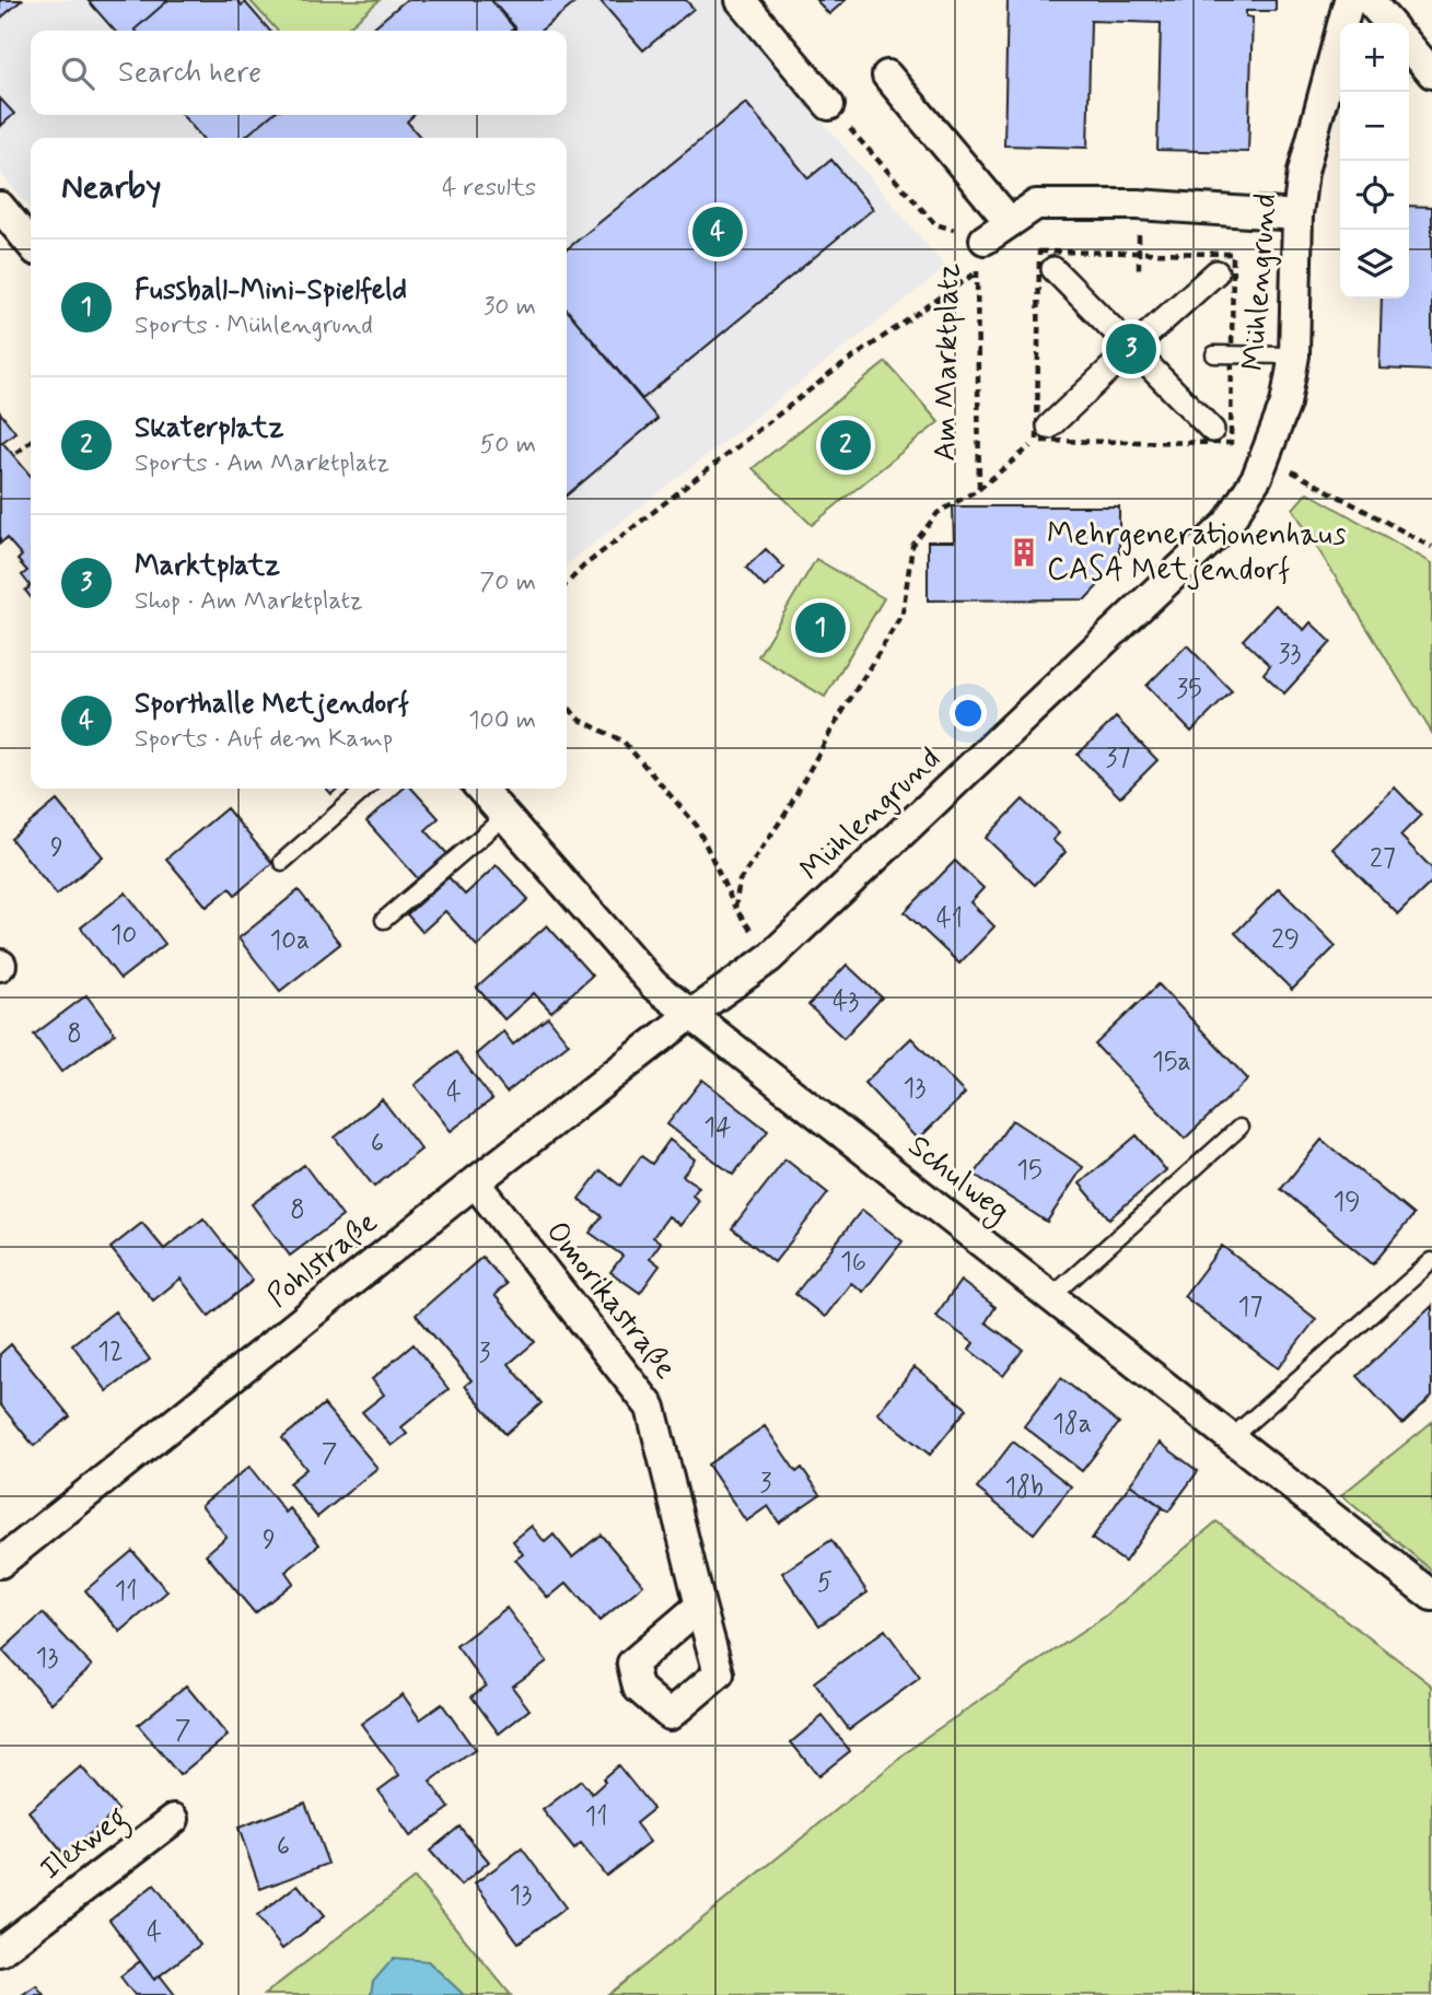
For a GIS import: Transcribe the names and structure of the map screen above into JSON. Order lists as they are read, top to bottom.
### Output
{
  "streets": {
    "street": [
      "Mühlengrund",
      "Am Marktplatz",
      "Schulweg",
      "Pohlstraße",
      "Omorikastraße",
      "Ilexweg"
    ]
  },
  "crossings": [
    ["Mühlengrund", "Am Marktplatz"],
    ["Mühlengrund", "Schulweg"],
    ["Mühlengrund", "Pohlstraße"],
    ["Schulweg", "Pohlstraße"],
    ["Pohlstraße", "Omorikastraße"]
  ],
  "places": {
    "building": ["Mehrgenerationenhaus CASA Metjendorf"]
  },
  "house_numbers": [
    "33",
    "35",
    "37",
    "9",
    "27",
    "41",
    "10",
    "29",
    "10a",
    "43",
    "8",
    "15a",
    "13",
    "4",
    "14",
    "6",
    "15",
    "19",
    "8",
    "16",
    "17",
    "12",
    "3",
    "18a",
    "7",
    "3",
    "18b",
    "9",
    "5",
    "11",
    "13",
    "7",
    "11",
    "6",
    "13",
    "4"
  ],
  "page": {
    "map_buttons": ["+", "−"],
    "search": "Search here",
    "heading": ["Nearby", "4 results"],
    "pins": [
      "4",
      "3",
      "2",
      "1"
    ],
    "list": [
      {
        "mark": "1",
        "name": "Fussball-Mini-Spielfeld",
        "note": "Sports · Mühlengrund",
        "value": "30 m"
      },
      {
        "mark": "2",
        "name": "Skaterplatz",
        "note": "Sports · Am Marktplatz",
        "value": "50 m"
      },
      {
        "mark": "3",
        "name": "Marktplatz",
        "note": "Shop · Am Marktplatz",
        "value": "70 m"
      },
      {
        "mark": "4",
        "name": "Sporthalle Metjendorf",
        "note": "Sports · Auf dem Kamp",
        "value": "100 m"
      }
    ]
  }
}
